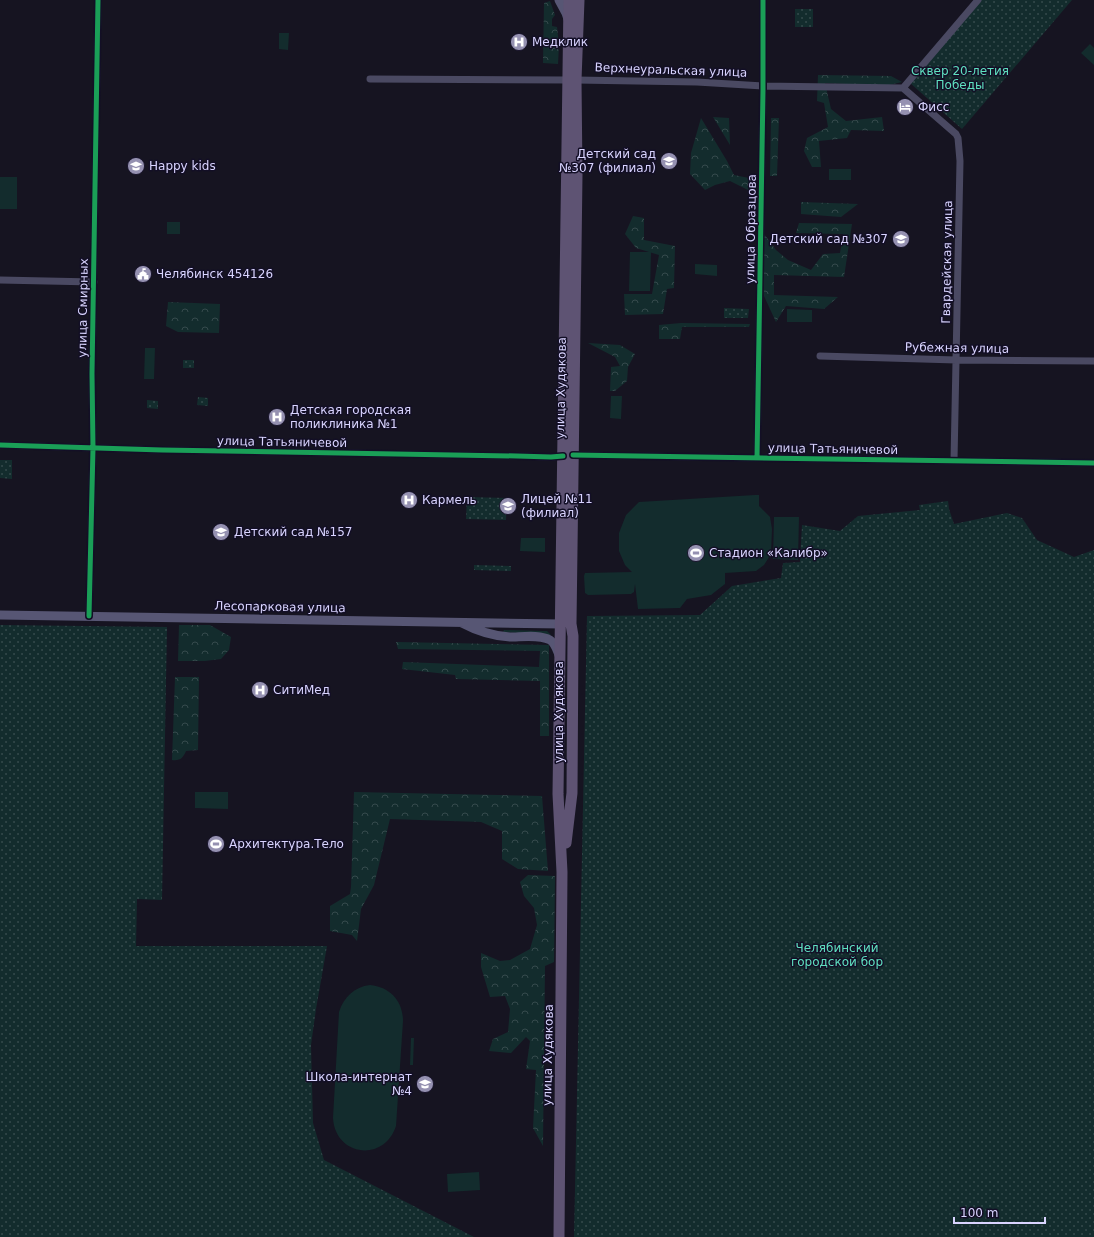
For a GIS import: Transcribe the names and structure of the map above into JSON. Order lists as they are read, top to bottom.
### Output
{
  "streets": {
    "main road": ["улица Худякова", "Лесопарковая улица"],
    "street": [
      "Верхнеуральская улица",
      "улица Образцова",
      "Гвардейская улица",
      "улица Смирных",
      "Рубежная улица",
      "улица Татьяничевой"
    ]
  },
  "crossings": [
    ["Верхнеуральская улица", "улица Образцова"],
    ["Верхнеуральская улица", "Гвардейская улица"],
    ["Верхнеуральская улица", "улица Худякова"],
    ["улица Образцова", "улица Татьяничевой"],
    ["Гвардейская улица", "Рубежная улица"],
    ["Гвардейская улица", "улица Татьяничевой"],
    ["улица Смирных", "улица Татьяничевой"],
    ["улица Смирных", "Лесопарковая улица"],
    ["улица Худякова", "улица Татьяничевой"],
    ["улица Худякова", "Лесопарковая улица"]
  ],
  "parks": ["Сквер 20-летия Победы", "Челябинский городской бор"],
  "places": {
    "hospital": [
      "Медклик",
      "Детская городская поликлиника №1",
      "Кармель",
      "СитиМед"
    ],
    "hotel": ["Фисс"],
    "school or university": [
      "Детский сад №307 (филиал)",
      "Happy kids",
      "Детский сад №307",
      "Лицей №11 (филиал)",
      "Детский сад №157",
      "Школа-интернат №4"
    ],
    "public building": ["Челябинск 454126"],
    "sports": ["Стадион «Калибр»", "Архитектура.Тело"]
  },
  "scale_bar": "100 m"
}
